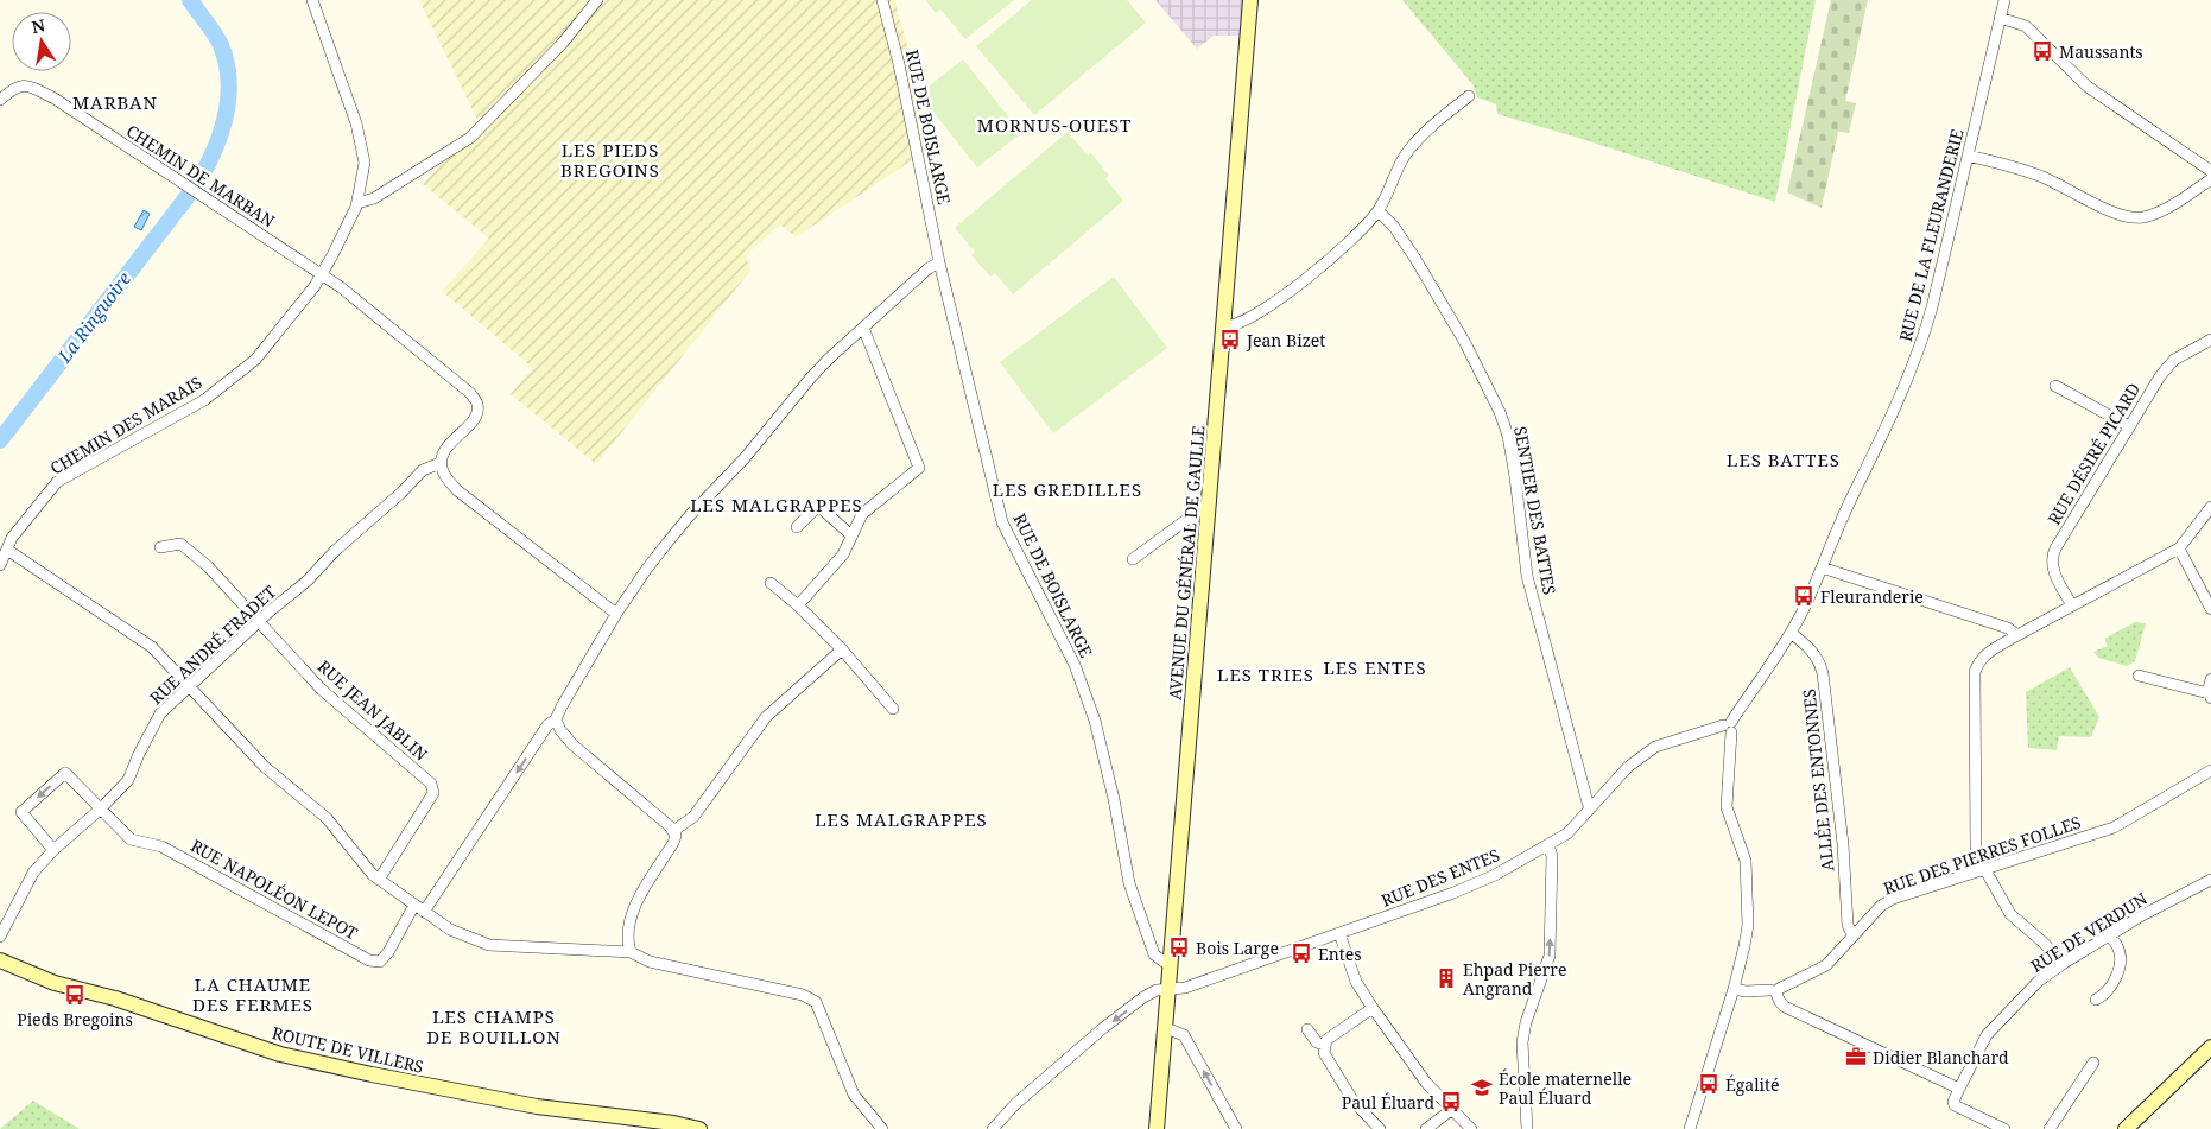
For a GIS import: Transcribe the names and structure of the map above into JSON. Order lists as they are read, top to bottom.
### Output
{
  "streets": {
    "main road": ["AVENUE DU GÉNÉRAL DE GAULLE", "ROUTE DE VILLERS"],
    "street": [
      "RUE DE BOISLARGE",
      "CHEMIN DE MARBAN",
      "RUE DE LA FLEURANDERIE",
      "CHEMIN DES MARAIS",
      "RUE DÉSIRÉ PICARD",
      "SENTIER DES BATTES",
      "RUE ANDRÉ FRADET",
      "RUE JEAN JABLIN",
      "ALLÉE DES ENTONNES",
      "RUE DES PIERRES FOLLES",
      "RUE DES ENTES",
      "RUE NAPOLÉON LEPOT",
      "RUE DE VERDUN"
    ]
  },
  "crossings": [
    ["RUE DE BOISLARGE", "AVENUE DU GÉNÉRAL DE GAULLE"],
    ["CHEMIN DE MARBAN", "CHEMIN DES MARAIS"],
    ["RUE DE LA FLEURANDERIE", "ALLÉE DES ENTONNES"],
    ["RUE DE LA FLEURANDERIE", "RUE DES ENTES"],
    ["SENTIER DES BATTES", "RUE DES ENTES"],
    ["AVENUE DU GÉNÉRAL DE GAULLE", "RUE DES ENTES"],
    ["RUE ANDRÉ FRADET", "RUE JEAN JABLIN"],
    ["RUE ANDRÉ FRADET", "RUE NAPOLÉON LEPOT"],
    ["ALLÉE DES ENTONNES", "RUE DES PIERRES FOLLES"]
  ],
  "districts": [
    "MARBAN",
    "MORNUS-OUEST",
    "LES PIEDS BREGOINS",
    "LES BATTES",
    "LES GREDILLES",
    "LES MALGRAPPES",
    "LES ENTES",
    "LES TRIES",
    "LES MALGRAPPES",
    "LA CHAUME DES FERMES",
    "LES CHAMPS DE BOUILLON"
  ],
  "water": ["La Ringuoire"],
  "places": {
    "bus stop": [
      "Maussants",
      "Jean Bizet",
      "Fleuranderie",
      "Bois Large",
      "Entes",
      "Pieds Bregoins",
      "Égalité",
      "Paul Éluard"
    ],
    "building": ["Ehpad Pierre Angrand"],
    "office": ["Didier Blanchard"],
    "school or university": ["École maternelle Paul Éluard"]
  },
  "north": "top"
}
